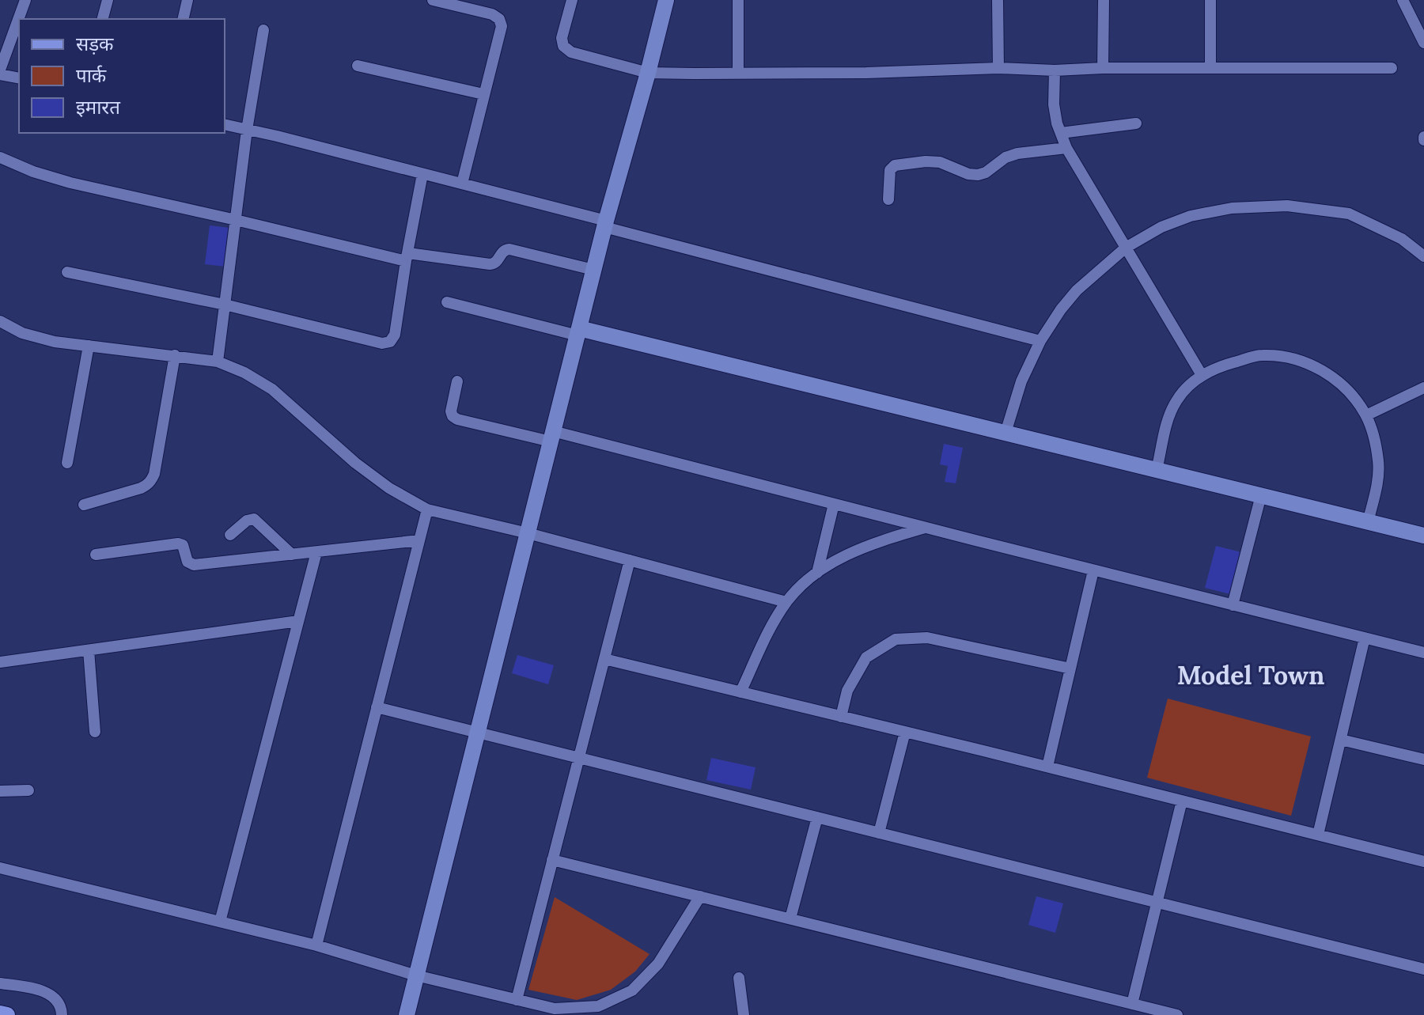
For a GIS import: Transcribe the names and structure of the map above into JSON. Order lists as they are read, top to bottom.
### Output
{
  "districts": ["Model Town"],
  "legend": ["सड़क", "पार्क", "इमारत"]
}
